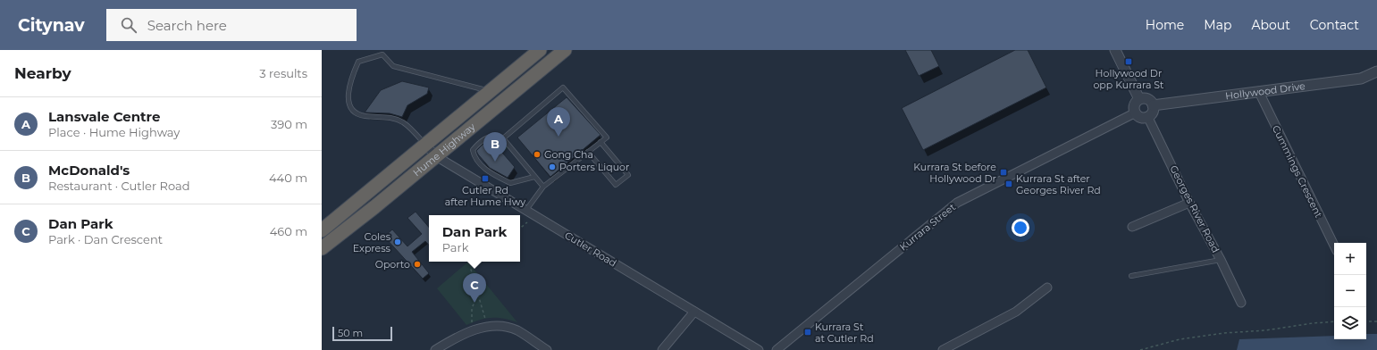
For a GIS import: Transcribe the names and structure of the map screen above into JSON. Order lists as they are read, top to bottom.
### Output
{
  "streets": {
    "highway": ["Hume Highway"],
    "street": [
      "Hollywood Drive",
      "Cummings Crescent",
      "Georges River Road",
      "Kurrara Street",
      "Cutler Road"
    ]
  },
  "crossings": [
    ["Hollywood Drive", "Cummings Crescent"],
    ["Hollywood Drive", "Georges River Road"],
    ["Hollywood Drive", "Kurrara Street"],
    ["Hume Highway", "Cutler Road"],
    ["Georges River Road", "Kurrara Street"]
  ],
  "places": {
    "transit": [
      "Hollywood Dr opp Kurrara St",
      "Kurrara St before Hollywood Dr",
      "Cutler Rd after Hume Hwy",
      "Kurrara St after Georges River Rd",
      "Kurrara St at Cutler Rd"
    ],
    "other": [
      "Gong Cha",
      "Porters Liquor",
      "Coles Express",
      "Oporto"
    ]
  },
  "scale_bar": "50 m",
  "page": {
    "header": "Citynav",
    "search": "Search here",
    "nav": [
      "Home",
      "Map",
      "About",
      "Contact"
    ],
    "heading": ["Nearby", "3 results"],
    "list": [
      {
        "mark": "A",
        "name": "Lansvale Centre",
        "note": "Place · Hume Highway",
        "value": "390 m"
      },
      {
        "mark": "B",
        "name": "McDonald's",
        "note": "Restaurant · Cutler Road",
        "value": "440 m"
      },
      {
        "mark": "C",
        "name": "Dan Park",
        "note": "Park · Dan Crescent",
        "value": "460 m"
      }
    ],
    "pins": ["A", "B", "C"],
    "popup": ["Dan Park", "Park"],
    "map_buttons": ["+", "−"],
    "scale": "50 m"
  }
}
